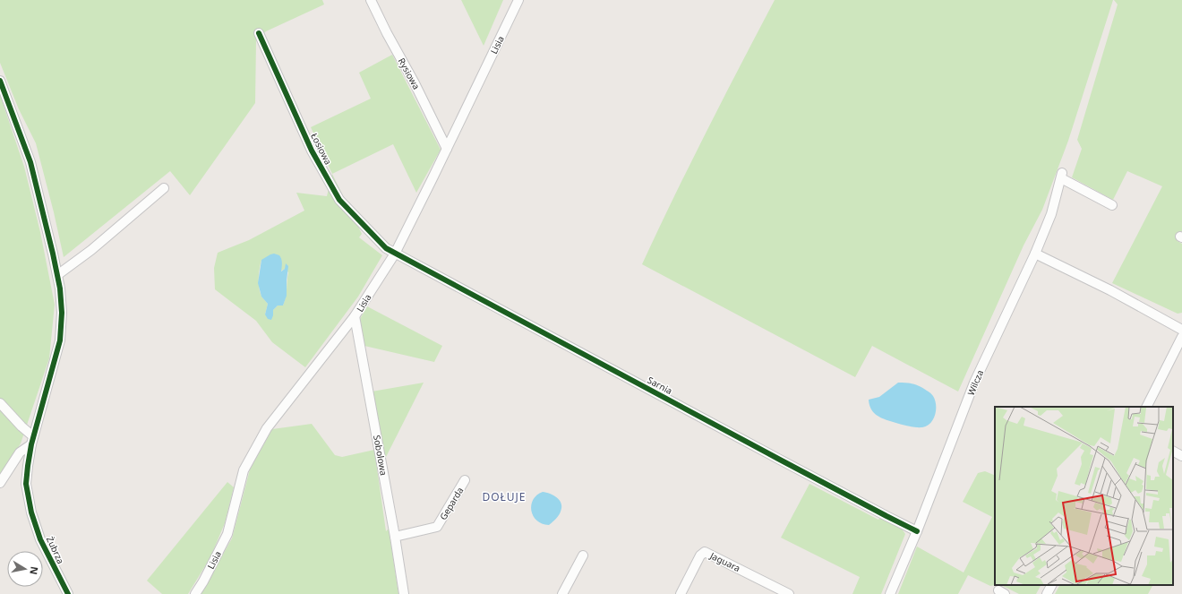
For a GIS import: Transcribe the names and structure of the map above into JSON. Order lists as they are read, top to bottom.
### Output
{
  "streets": {
    "street": [
      "Lisia",
      "Rysiowa",
      "Łosiowa",
      "Wilcza",
      "Sarnia",
      "Sobolowa",
      "Geparda",
      "Żubrza",
      "Jaguara"
    ]
  },
  "crossings": [
    ["Lisia", "Rysiowa"],
    ["Lisia", "Łosiowa"],
    ["Lisia", "Sarnia"],
    ["Lisia", "Sobolowa"],
    ["Łosiowa", "Sarnia"],
    ["Wilcza", "Sarnia"],
    ["Sobolowa", "Geparda"]
  ],
  "districts": ["DOŁUJE"],
  "north": "right"
}
